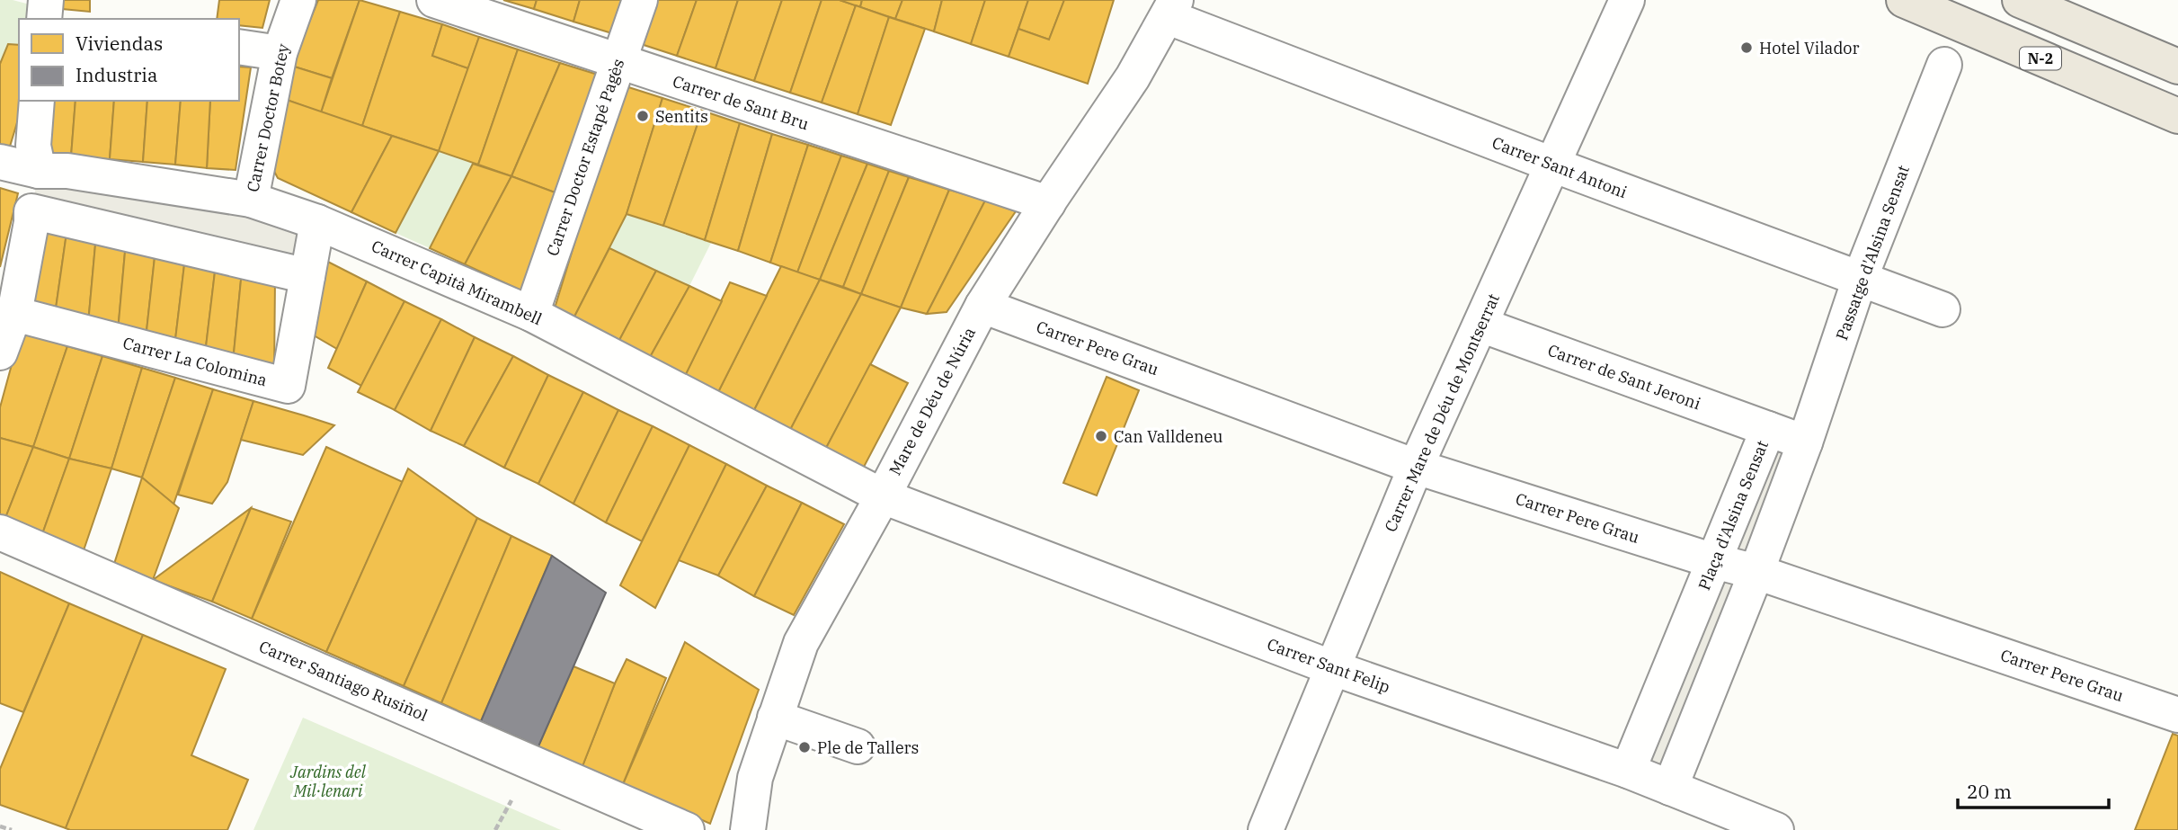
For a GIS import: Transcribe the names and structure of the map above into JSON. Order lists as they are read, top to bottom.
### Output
{
  "streets": {
    "main road": ["N-2"],
    "street": [
      "Carrer de Sant Bru",
      "Carrer Doctor Botey",
      "Carrer Doctor Estapé Pagès",
      "Carrer Sant Antoni",
      "Passatge d'Alsina Sensat",
      "Carrer Capità Mirambell",
      "Carrer Pere Grau",
      "Carrer La Colomina",
      "Carrer de Sant Jeroni",
      "Mare de Déu de Núria",
      "Carrer Mare de Déu de Montserrat",
      "Plaça d'Alsina Sensat",
      "Carrer Sant Felip",
      "Carrer Santiago Rusiñol"
    ]
  },
  "crossings": [
    ["Carrer de Sant Bru", "Carrer Doctor Estapé Pagès"],
    ["Carrer de Sant Bru", "Mare de Déu de Núria"],
    ["Carrer Doctor Botey", "Carrer Capità Mirambell"],
    ["Carrer Doctor Estapé Pagès", "Carrer Capità Mirambell"],
    ["Carrer Sant Antoni", "Passatge d'Alsina Sensat"],
    ["Carrer Sant Antoni", "Mare de Déu de Núria"],
    ["Carrer Sant Antoni", "Carrer Mare de Déu de Montserrat"],
    ["Passatge d'Alsina Sensat", "Plaça d'Alsina Sensat"],
    ["Carrer Capità Mirambell", "Carrer La Colomina"],
    ["Carrer Capità Mirambell", "Mare de Déu de Núria"],
    ["Carrer Capità Mirambell", "Carrer Sant Felip"],
    ["Carrer Pere Grau", "Mare de Déu de Núria"],
    ["Carrer Pere Grau", "Carrer Mare de Déu de Montserrat"],
    ["Carrer Pere Grau", "Plaça d'Alsina Sensat"],
    ["Carrer de Sant Jeroni", "Carrer Mare de Déu de Montserrat"],
    ["Carrer de Sant Jeroni", "Plaça d'Alsina Sensat"],
    ["Mare de Déu de Núria", "Carrer Sant Felip"],
    ["Carrer Mare de Déu de Montserrat", "Carrer Sant Felip"],
    ["Plaça d'Alsina Sensat", "Carrer Sant Felip"]
  ],
  "parks": ["Jardins del Mil·lenari"],
  "places": [
    "Hotel Vilador",
    "Sentits",
    "Can Valldeneu",
    "Ple de Tallers"
  ],
  "legend": ["Viviendas", "Industria"],
  "scale_bar": "20 m"
}
